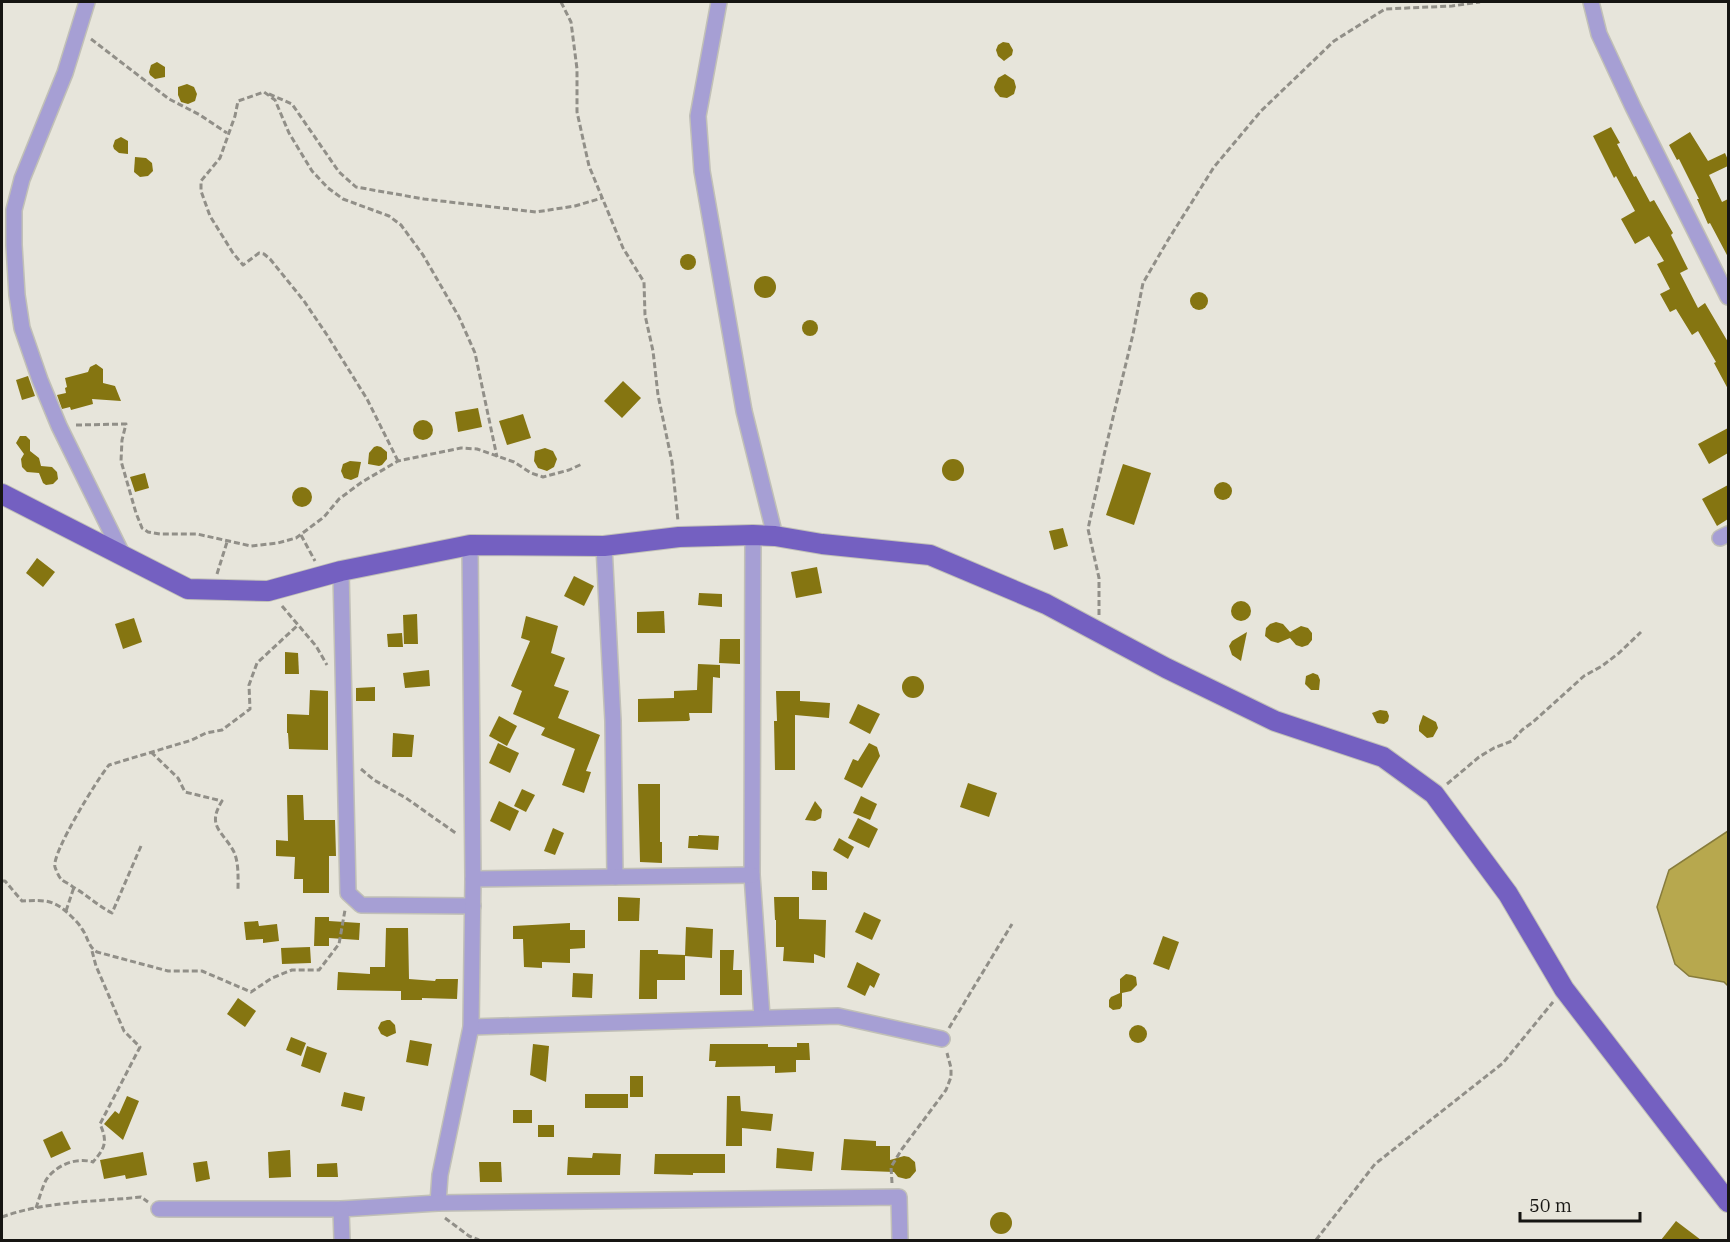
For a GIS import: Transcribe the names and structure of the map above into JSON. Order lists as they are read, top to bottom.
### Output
{
  "scale_bar": "50 m"
}
